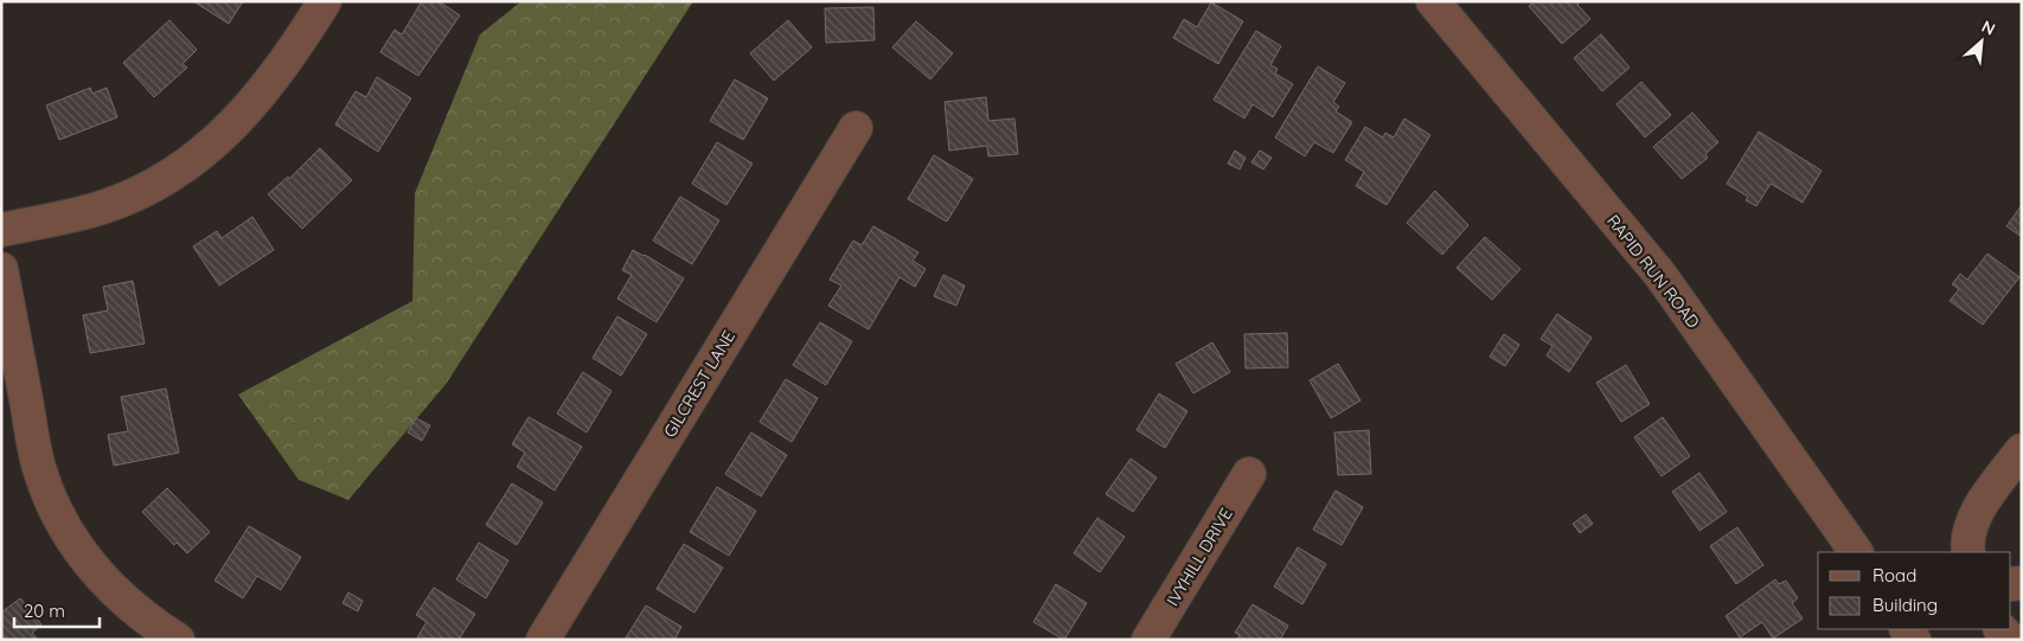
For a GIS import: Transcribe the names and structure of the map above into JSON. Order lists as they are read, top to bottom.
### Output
{
  "streets": {
    "street": ["RAPID RUN ROAD", "GILCREST LANE", "IVYHILL DRIVE"]
  },
  "legend": ["Road", "Building"],
  "scale_bar": "20 m",
  "north": "top right"
}
